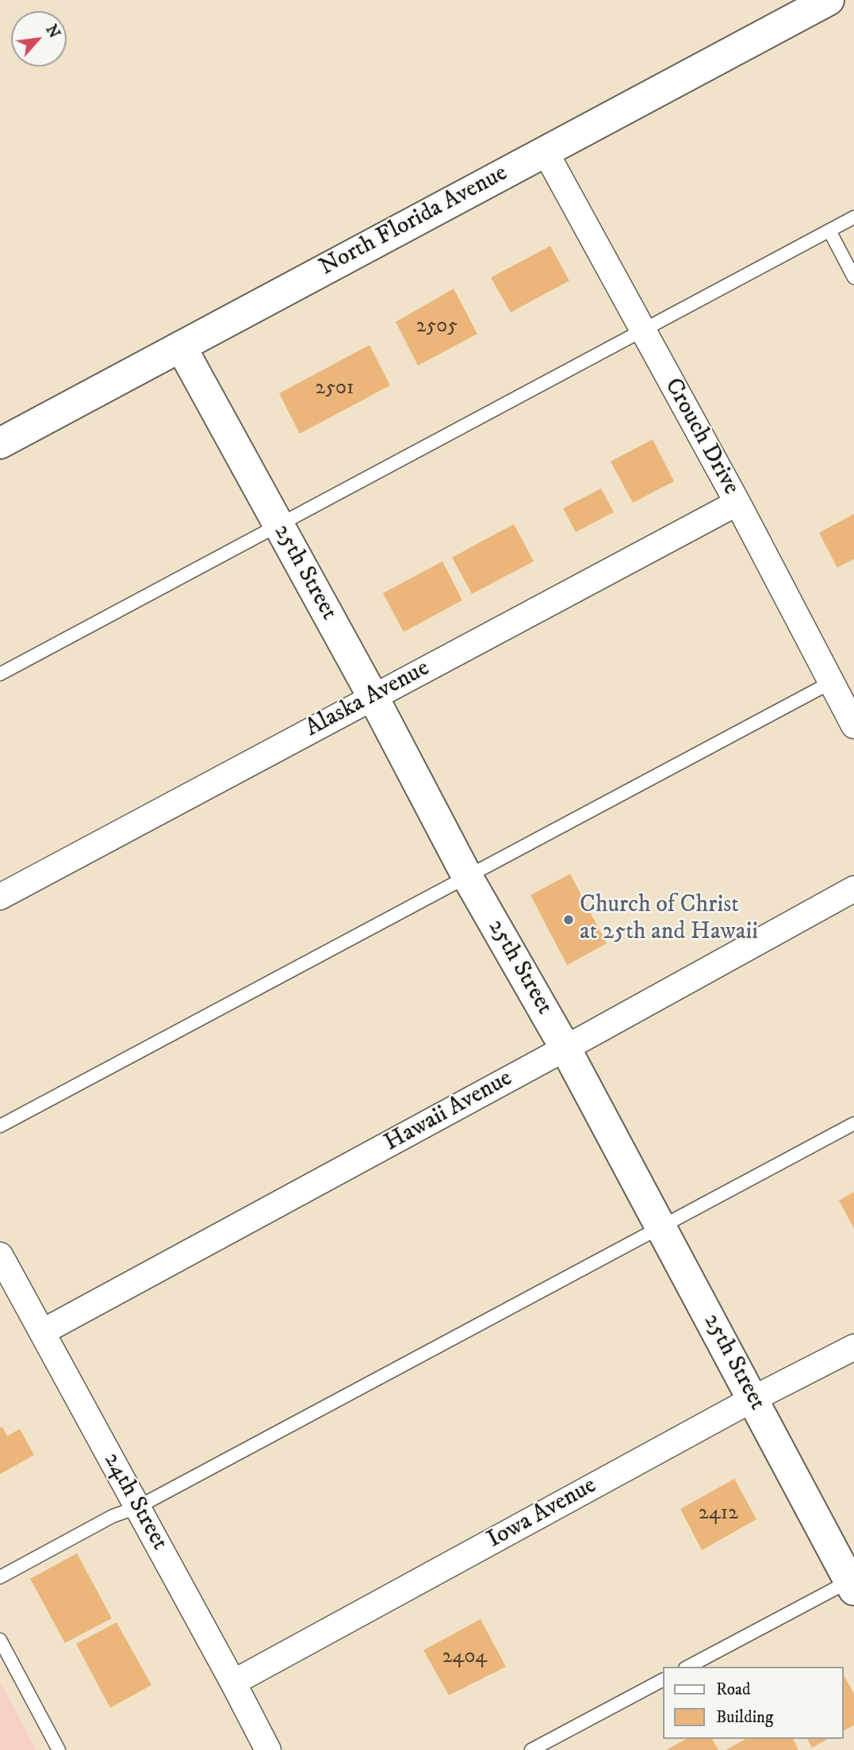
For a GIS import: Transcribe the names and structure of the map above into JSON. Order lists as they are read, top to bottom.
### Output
{
  "streets": {
    "street": [
      "North Florida Avenue",
      "Crouch Drive",
      "25th Street",
      "Alaska Avenue",
      "Hawaii Avenue",
      "24th Street",
      "Iowa Avenue"
    ]
  },
  "crossings": [
    ["North Florida Avenue", "Crouch Drive"],
    ["North Florida Avenue", "25th Street"],
    ["Crouch Drive", "Alaska Avenue"],
    ["25th Street", "Alaska Avenue"],
    ["25th Street", "Hawaii Avenue"],
    ["25th Street", "Iowa Avenue"],
    ["Hawaii Avenue", "24th Street"],
    ["24th Street", "Iowa Avenue"]
  ],
  "places": ["Church of Christ at 25th and Hawaii"],
  "house_numbers": [
    "2505",
    "2501",
    "2412",
    "2404"
  ],
  "legend": ["Road", "Building"],
  "north": "top right"
}
